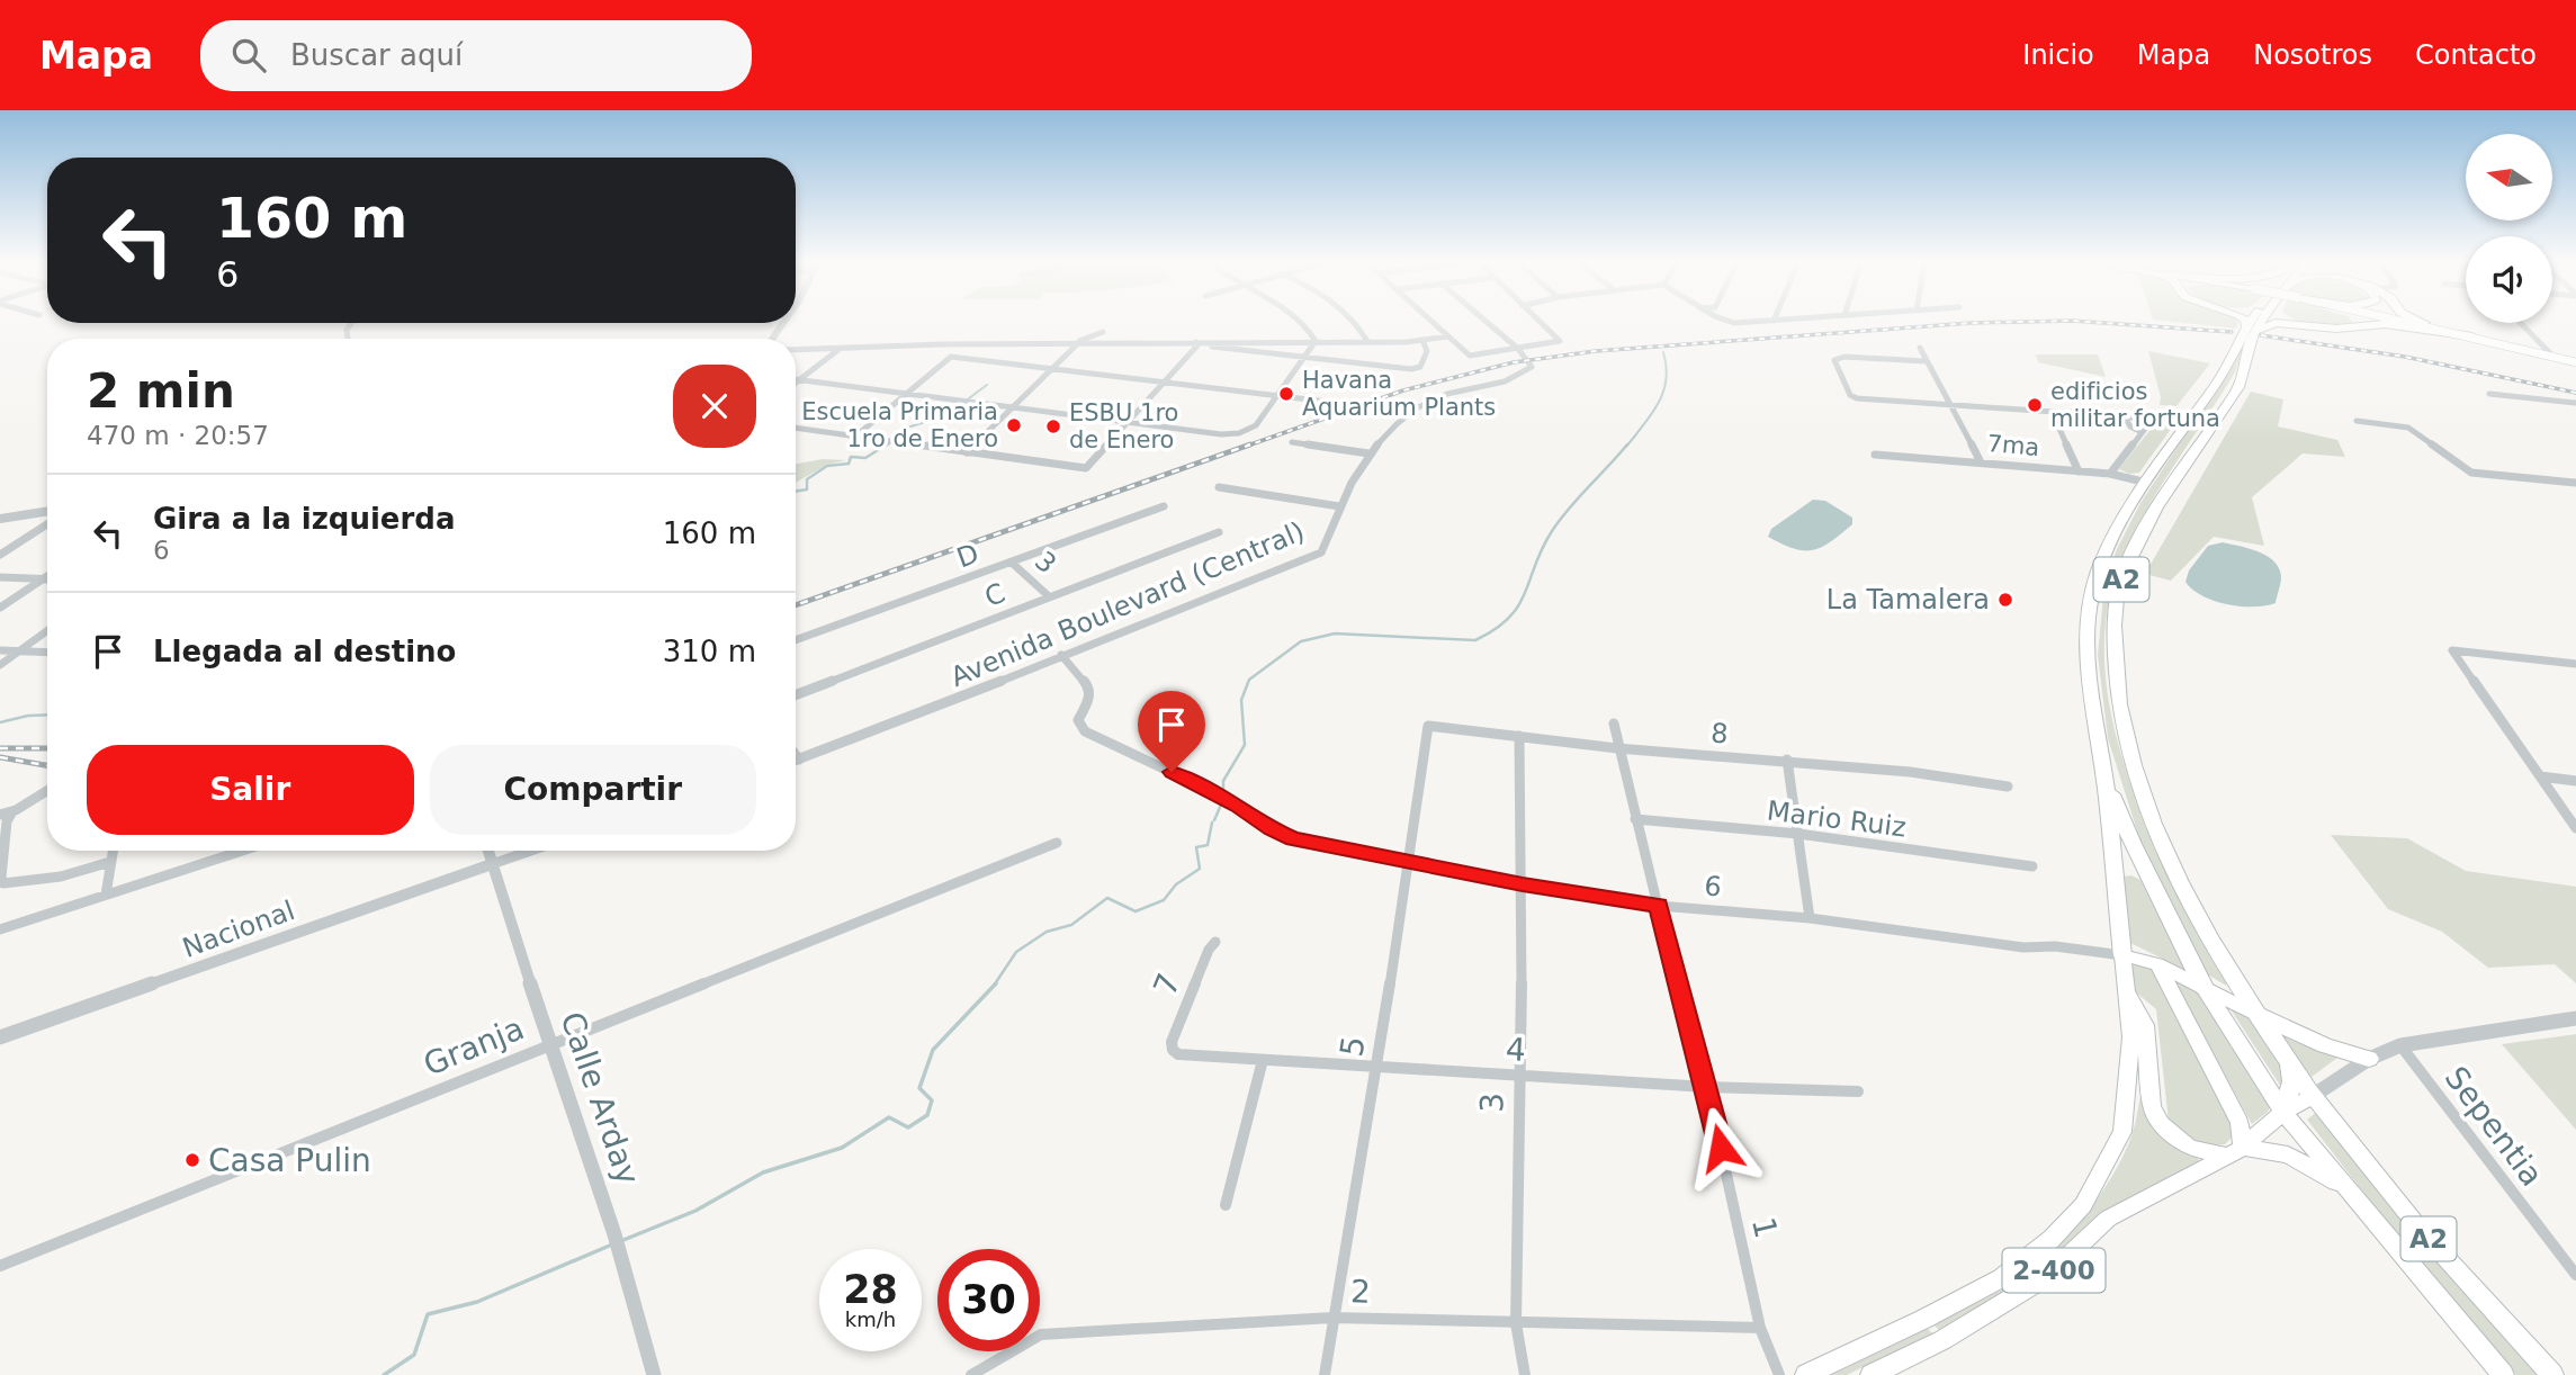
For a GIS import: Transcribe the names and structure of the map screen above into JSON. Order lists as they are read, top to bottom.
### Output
{
  "streets": {
    "highway": ["A2", "2-400"],
    "street": [
      "7ma",
      "D",
      "3",
      "C",
      "Avenida Boulevard (Central)",
      "8",
      "Mario Ruiz",
      "6",
      "Nacional",
      "7",
      "Granja",
      "5",
      "4",
      "Calle Arday",
      "Sepentia",
      "1",
      "2"
    ]
  },
  "crossings": [
    ["7ma", "A2"],
    ["D", "3"],
    ["3", "C"],
    ["3", "8"],
    ["3", "6"],
    ["3", "4"],
    ["3", "2"],
    ["A2", "2-400"],
    ["Avenida Boulevard (Central)", "6"],
    ["8", "5"],
    ["8", "1"],
    ["Mario Ruiz", "1"],
    ["6", "5"],
    ["6", "1"],
    ["6", "2-400"],
    ["Nacional", "Calle Arday"],
    ["7", "4"],
    ["Granja", "Calle Arday"],
    ["5", "4"],
    ["5", "2"],
    ["4", "1"],
    ["1", "2"]
  ],
  "places": [
    "Havana Aquarium Plants",
    "edificios militar fortuna",
    "Escuela Primaria 1ro de Enero",
    "ESBU 1ro de Enero",
    "La Tamalera",
    "Casa Pulin"
  ],
  "north": "left",
  "page": {
    "header": "Mapa",
    "search": "Buscar aquí",
    "nav": [
      "Inicio",
      "Mapa",
      "Nosotros",
      "Contacto"
    ],
    "turn": ["160 m", "6"],
    "heading": ["2 min", "470 m · 20:57"],
    "list": [
      {
        "name": "Gira a la izquierda",
        "note": "6",
        "value": "160 m"
      },
      {
        "name": "Llegada al destino",
        "value": "310 m"
      }
    ],
    "buttons": ["Salir", "Compartir"],
    "speed": "28 km/h",
    "limit": "30"
  }
}
